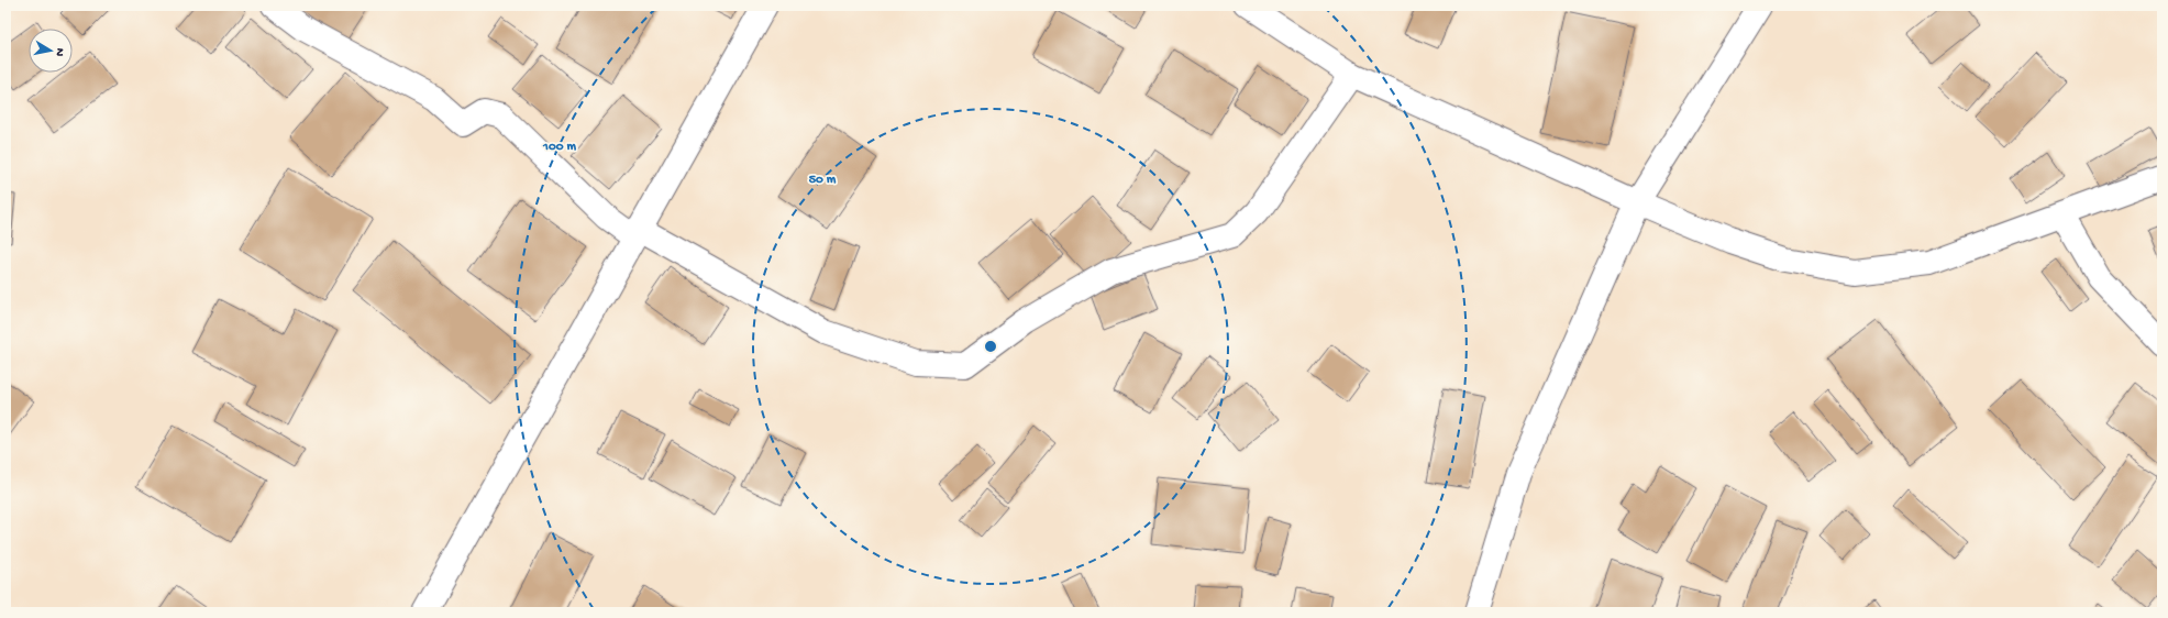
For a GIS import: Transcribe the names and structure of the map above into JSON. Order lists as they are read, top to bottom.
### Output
{
  "north": "right",
  "rings": ["100 m", "50 m"]
}
